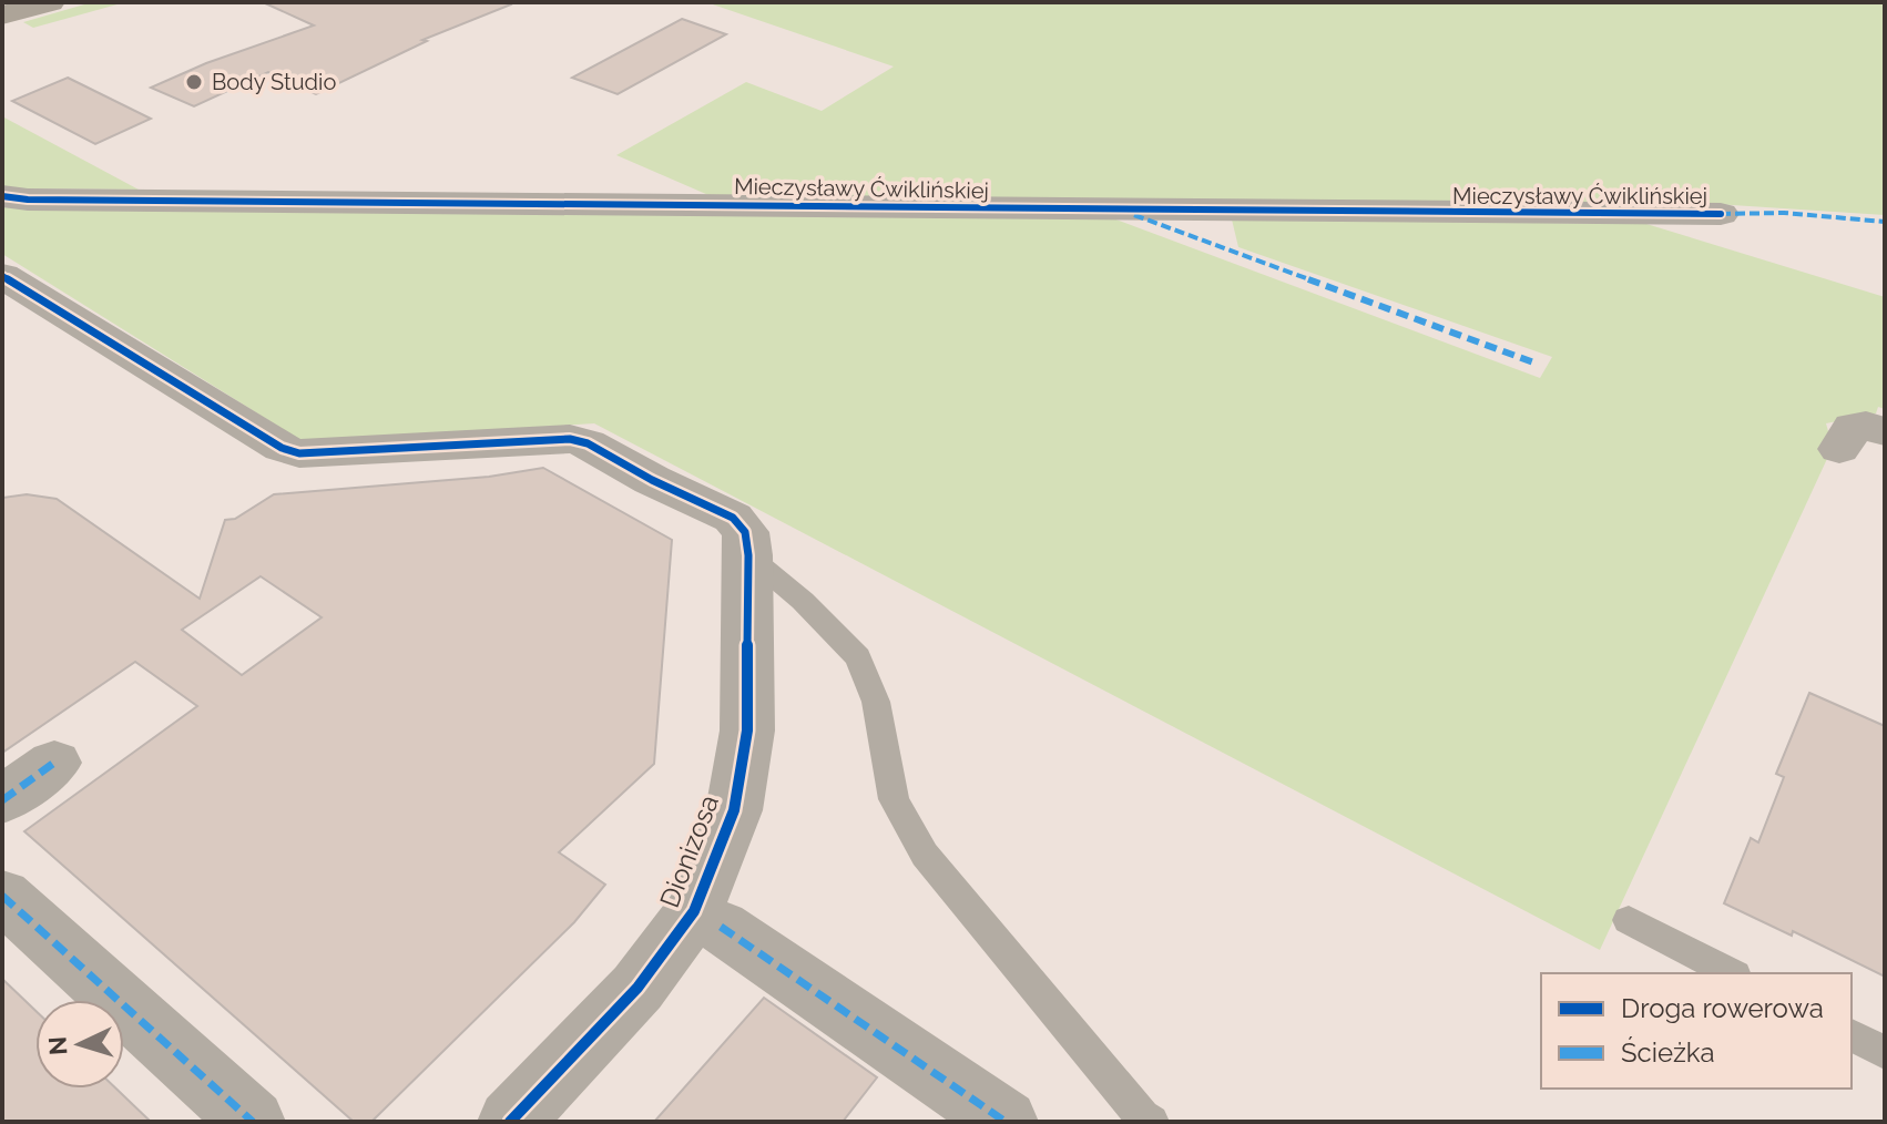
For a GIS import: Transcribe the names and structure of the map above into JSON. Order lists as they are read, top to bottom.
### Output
{
  "streets": {
    "street": ["Mieczysławy Ćwiklińskiej", "Dionizosa"]
  },
  "places": ["Body Studio"],
  "legend": ["Droga rowerowa", "Ścieżka"],
  "north": "left"
}
